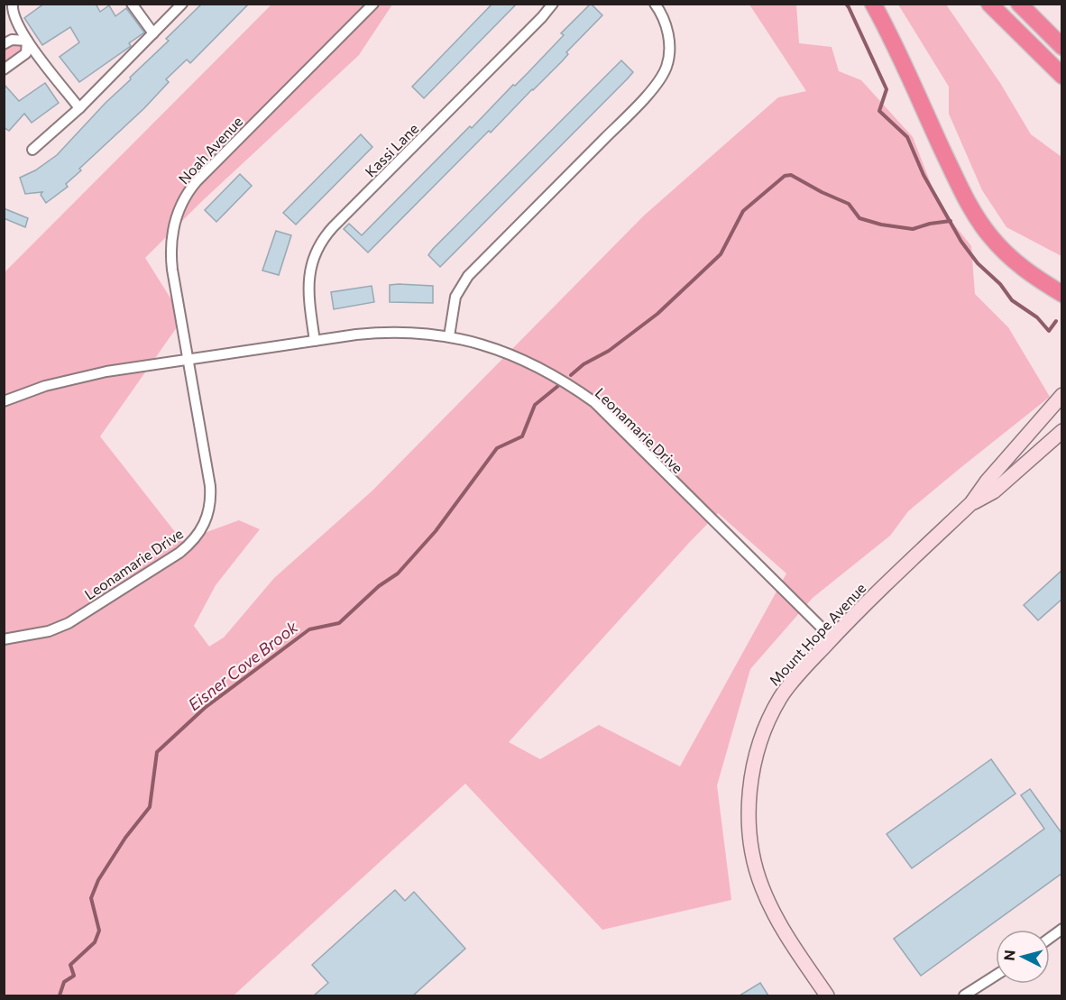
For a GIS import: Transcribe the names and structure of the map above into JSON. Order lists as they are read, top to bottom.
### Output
{
  "streets": {
    "street": [
      "Noah Avenue",
      "Kassi Lane",
      "Leonamarie Drive",
      "Mount Hope Avenue"
    ]
  },
  "crossings": [
    ["Noah Avenue", "Leonamarie Drive"],
    ["Kassi Lane", "Leonamarie Drive"],
    ["Leonamarie Drive", "Mount Hope Avenue"]
  ],
  "water": ["Eisner Cove Brook"],
  "north": "left"
}
